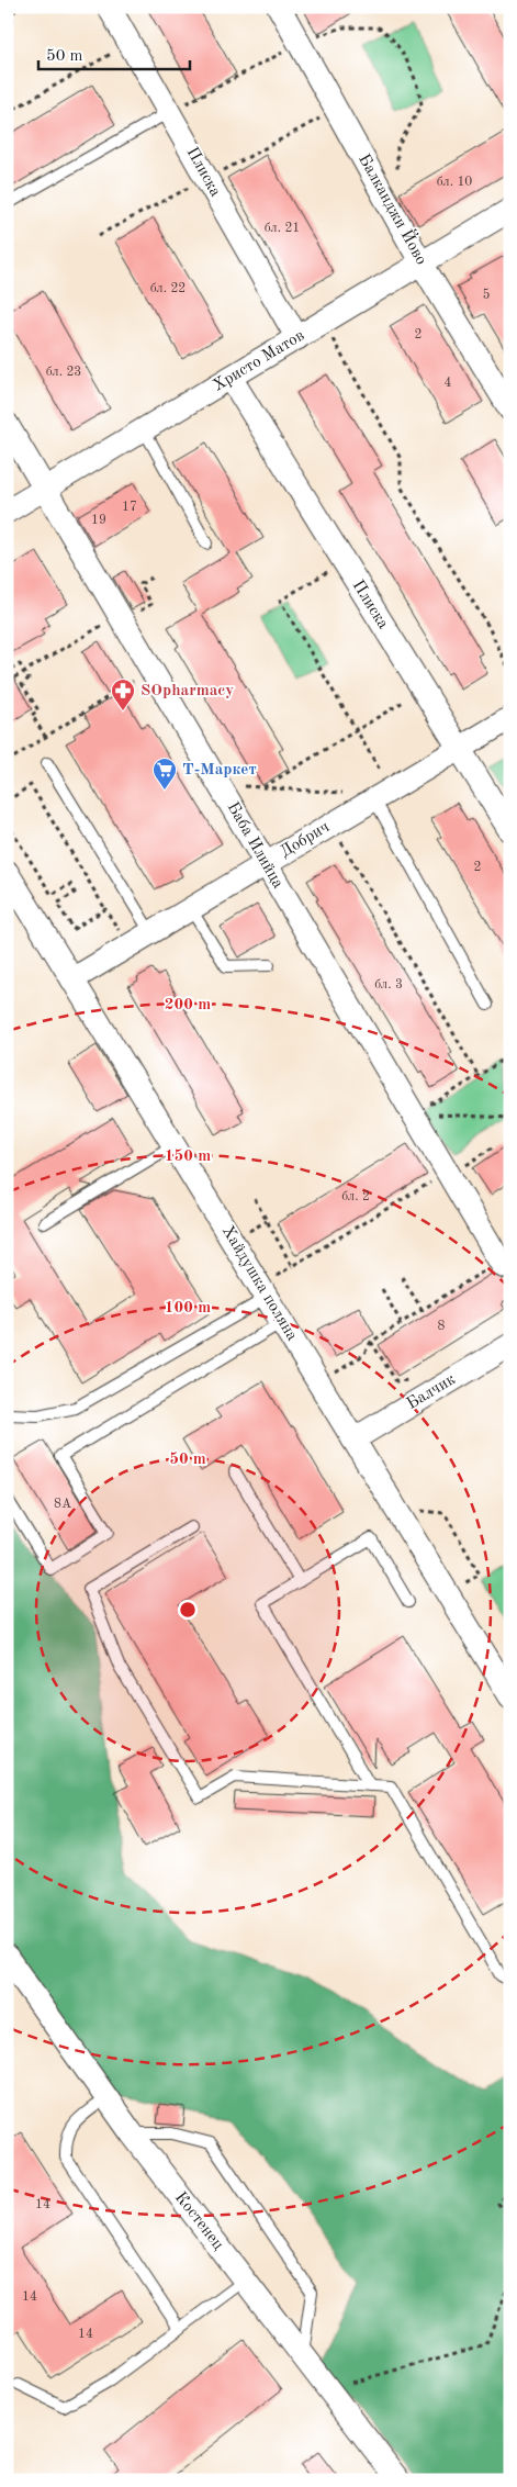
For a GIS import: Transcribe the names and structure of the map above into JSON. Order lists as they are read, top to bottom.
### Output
{
  "streets": {
    "street": [
      "Плиска",
      "Балканджи Йово",
      "Христо Матов",
      "Добрич",
      "Баба Илийца",
      "Хайдушка поляна",
      "Балчик",
      "Костенец"
    ]
  },
  "crossings": [
    ["Плиска", "Христо Матов"],
    ["Плиска", "Добрич"],
    ["Балканджи Йово", "Христо Матов"],
    ["Христо Матов", "Баба Илийца"],
    ["Добрич", "Баба Илийца"],
    ["Добрич", "Хайдушка поляна"],
    ["Хайдушка поляна", "Балчик"]
  ],
  "places": {
    "pharmacy": ["SOpharmacy"],
    "supermarket": ["Т-Маркет"]
  },
  "house_numbers": [
    "бл. 10",
    "бл. 21",
    "бл. 22",
    "5",
    "2",
    "бл. 23",
    "4",
    "17",
    "19",
    "2",
    "бл. 3",
    "бл. 2",
    "8",
    "8A",
    "14",
    "14",
    "14"
  ],
  "scale_bar": "50 m",
  "rings": [
    "200 m",
    "150 m",
    "100 m",
    "50 m"
  ]
}
